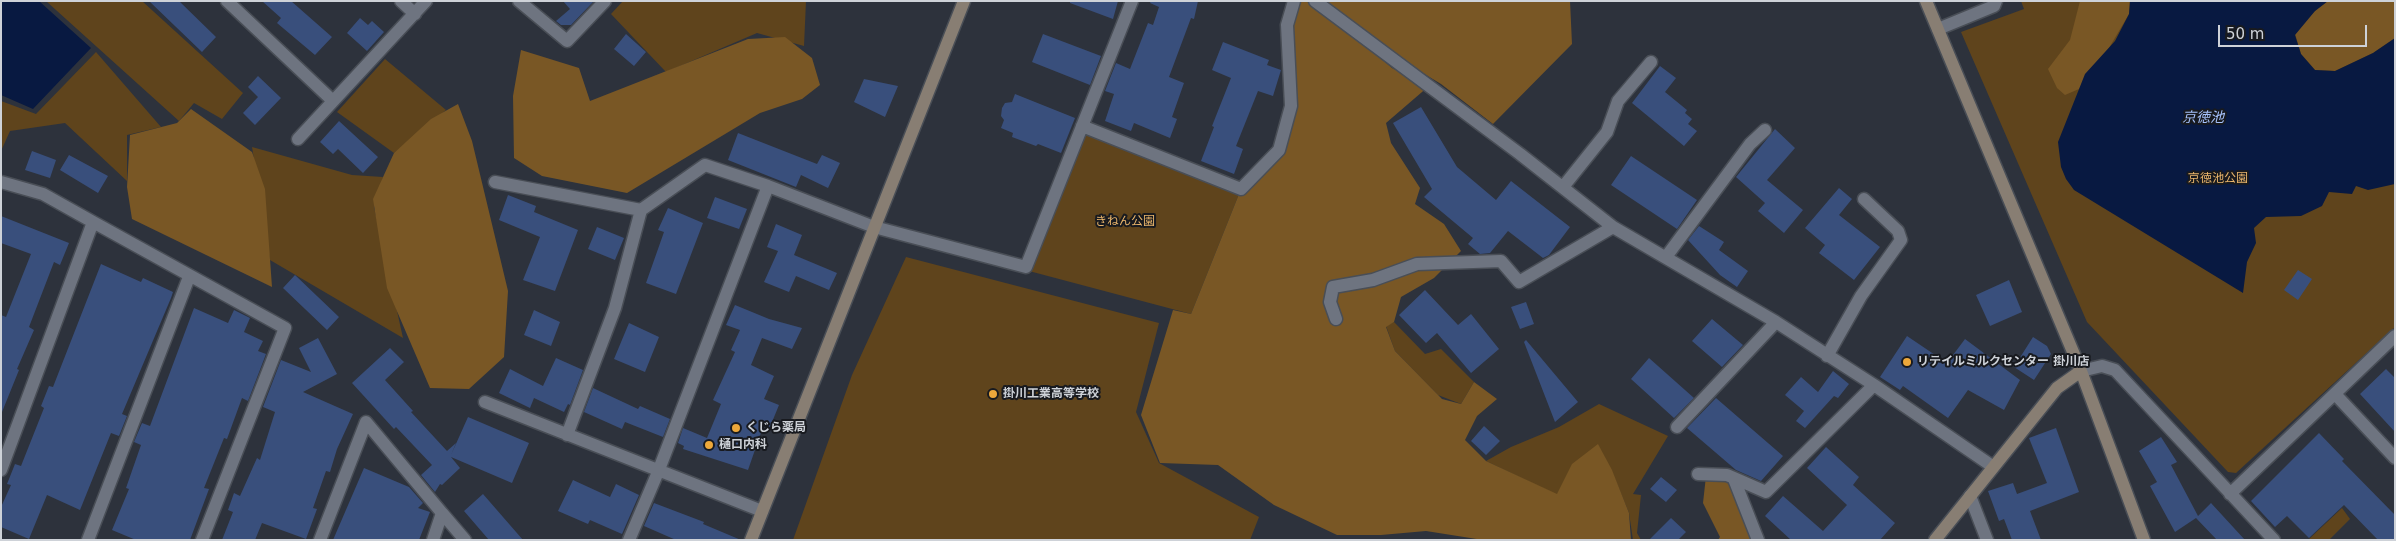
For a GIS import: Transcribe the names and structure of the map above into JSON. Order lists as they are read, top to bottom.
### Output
{
  "water": ["京徳池"],
  "parks": ["京徳池公園", "きねん公園"],
  "places": [
    "リテイルミルクセンター 掛川店",
    "掛川工業高等学校",
    "くじら薬局",
    "樋口内科"
  ],
  "scale_bar": "50 m"
}
